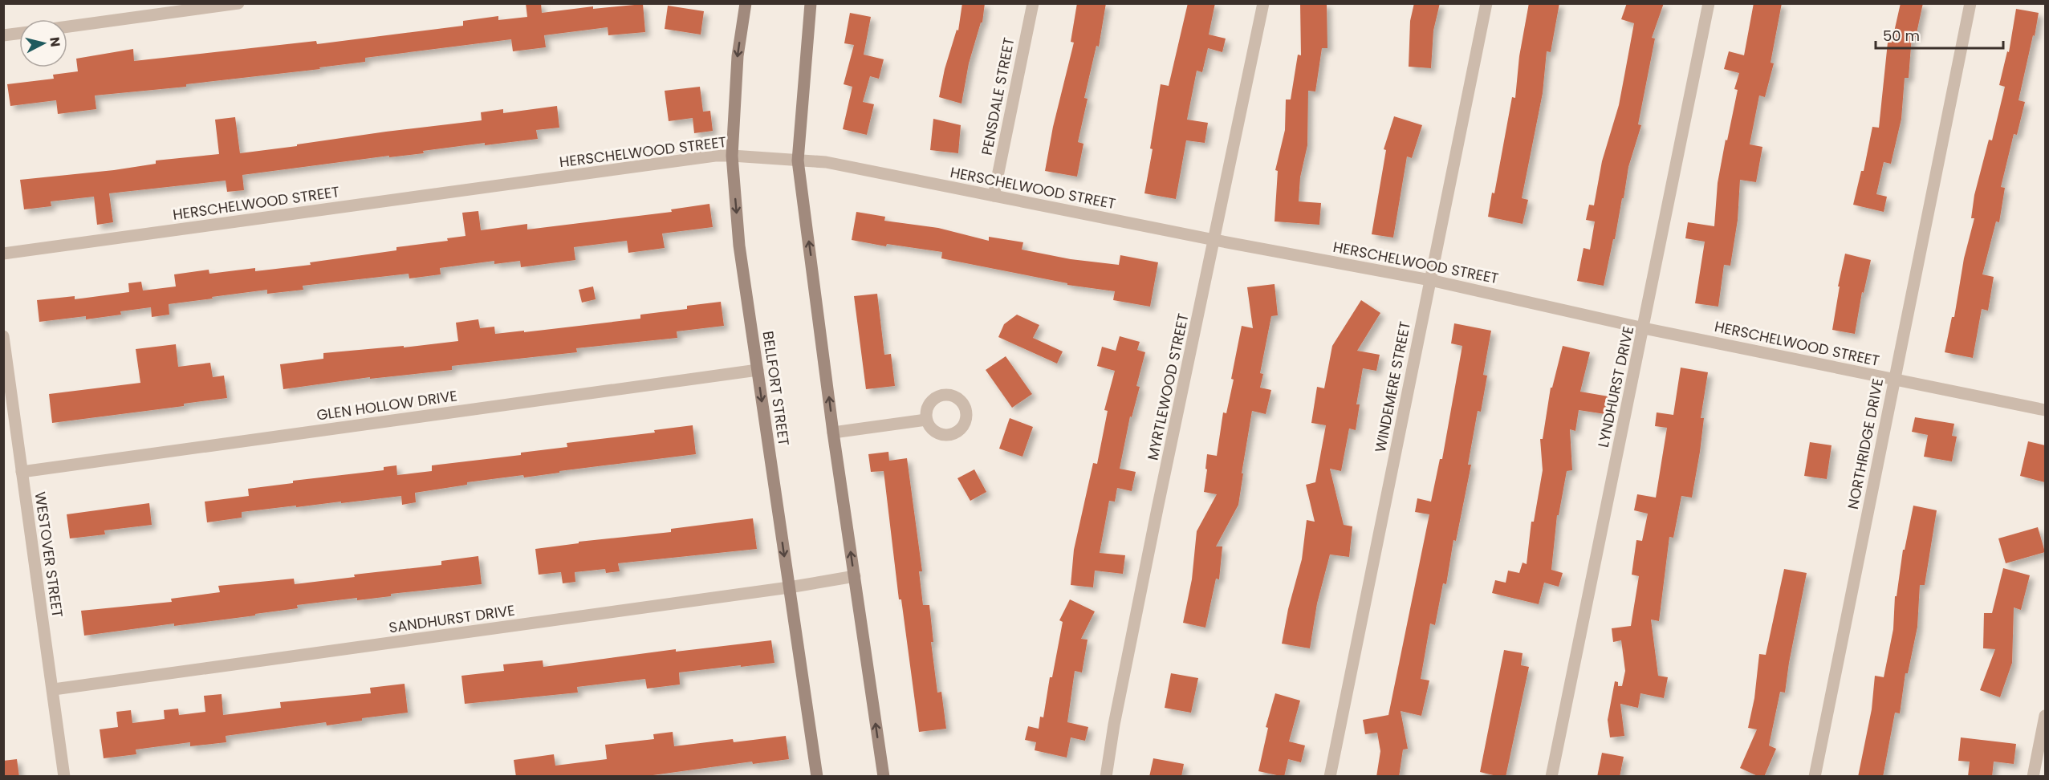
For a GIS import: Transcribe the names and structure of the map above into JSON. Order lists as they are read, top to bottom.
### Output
{
  "streets": {
    "main road": ["BELLFORT STREET"],
    "street": [
      "PENSDALE STREET",
      "HERSCHELWOOD STREET",
      "MYRTLEWOOD STREET",
      "WINDEMERE STREET",
      "LYNDHURST DRIVE",
      "GLEN HOLLOW DRIVE",
      "NORTHRIDGE DRIVE",
      "WESTOVER STREET",
      "SANDHURST DRIVE"
    ]
  },
  "crossings": [
    ["PENSDALE STREET", "HERSCHELWOOD STREET"],
    ["HERSCHELWOOD STREET", "MYRTLEWOOD STREET"],
    ["HERSCHELWOOD STREET", "WINDEMERE STREET"],
    ["HERSCHELWOOD STREET", "LYNDHURST DRIVE"],
    ["HERSCHELWOOD STREET", "BELLFORT STREET"],
    ["HERSCHELWOOD STREET", "NORTHRIDGE DRIVE"],
    ["BELLFORT STREET", "GLEN HOLLOW DRIVE"],
    ["BELLFORT STREET", "SANDHURST DRIVE"],
    ["GLEN HOLLOW DRIVE", "WESTOVER STREET"],
    ["WESTOVER STREET", "SANDHURST DRIVE"]
  ],
  "scale_bar": "50 m",
  "north": "right"
}
